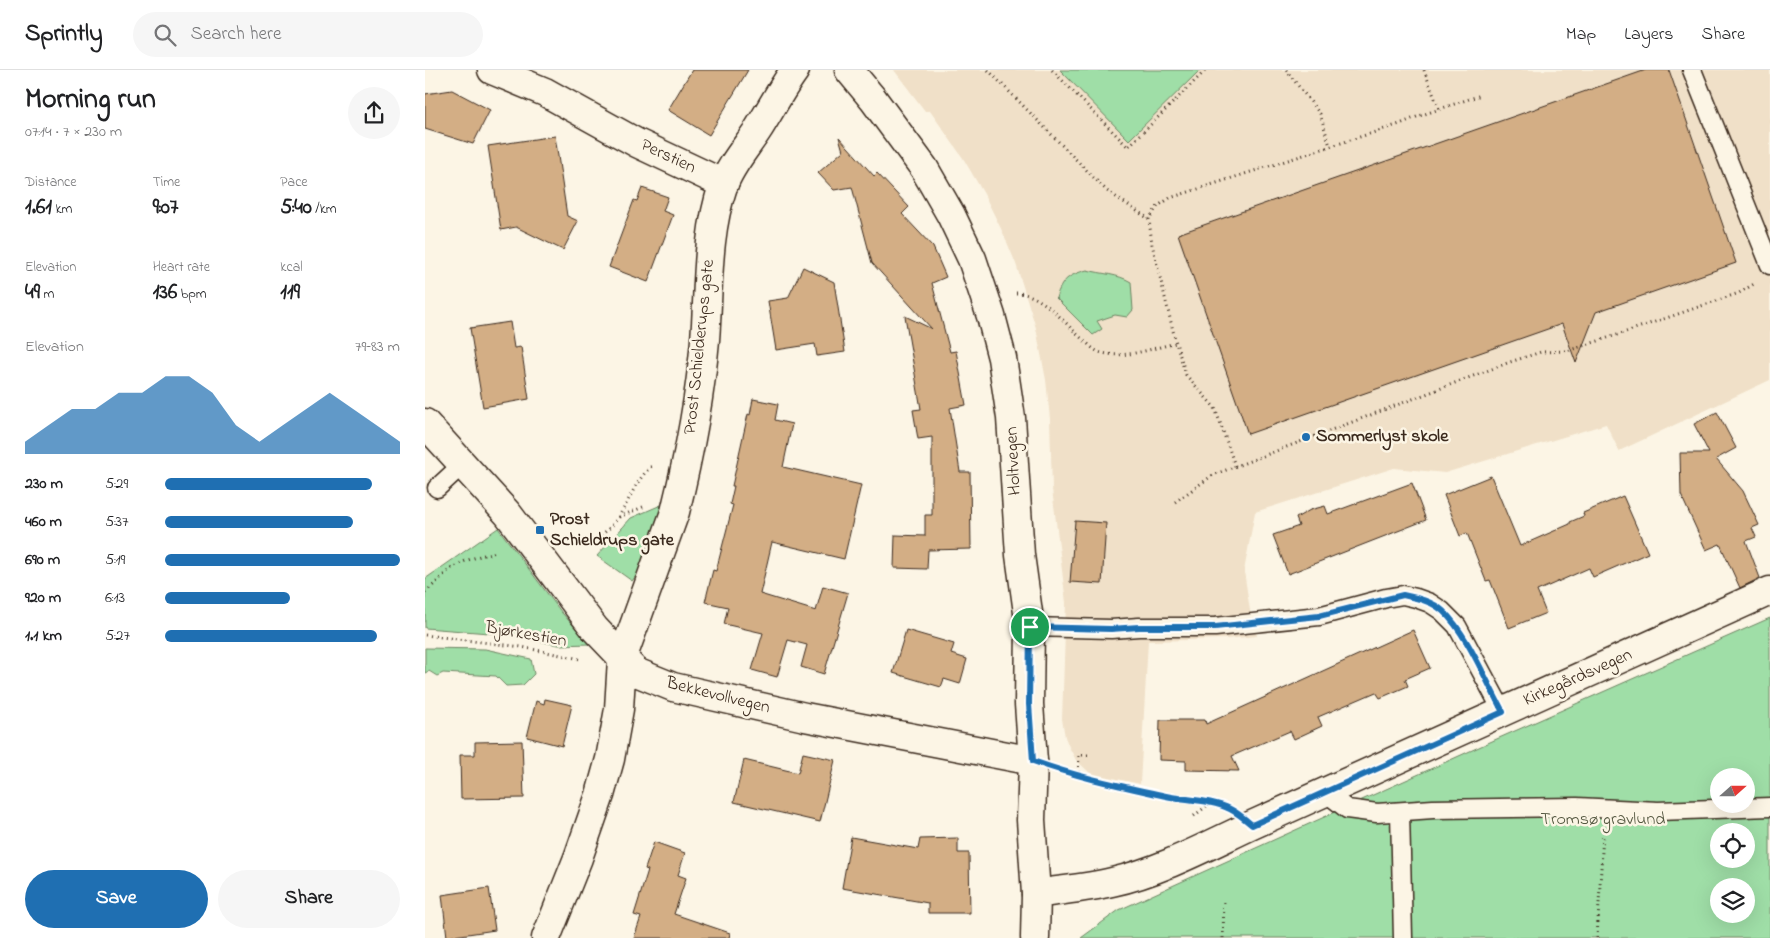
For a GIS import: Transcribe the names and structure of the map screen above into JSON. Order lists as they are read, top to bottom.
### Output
{
  "streets": {
    "street": [
      "Perstien",
      "Prost Schielderups gate",
      "Holtvegen",
      "Kirkegårdsvegen",
      "Bekkevollvegen"
    ],
    "path": ["Bjørkestien"]
  },
  "crossings": [
    ["Perstien", "Prost Schielderups gate"],
    ["Prost Schielderups gate", "Bjørkestien"],
    ["Prost Schielderups gate", "Bekkevollvegen"],
    ["Holtvegen", "Kirkegårdsvegen"],
    ["Holtvegen", "Bekkevollvegen"],
    ["Bjørkestien", "Bekkevollvegen"]
  ],
  "parks": ["Tromsø gravlund"],
  "places": {
    "other": ["Sommerlyst skole"],
    "transit": ["Prost Schieldrups gate"]
  },
  "north": "right",
  "page": {
    "header": "Sprintly",
    "search": "Search here",
    "nav": ["Map", "Layers", "Share"],
    "heading": ["Morning run", "07:14 · 7 × 230 m"],
    "stats": [
      ["Distance", "1.61 km"],
      ["Time", "9:07"],
      ["Pace", "5:40 /km"],
      ["Elevation", "49 m"],
      ["Heart rate", "136 bpm"],
      ["kcal", "119"]
    ],
    "chart": ["Elevation", "79–83 m"],
    "list": [
      {
        "name": "230 m",
        "note": "5:29"
      },
      {
        "name": "460 m",
        "note": "5:37"
      },
      {
        "name": "690 m",
        "note": "5:19"
      },
      {
        "name": "920 m",
        "note": "6:13"
      },
      {
        "name": "1.1 km",
        "note": "5:27"
      }
    ],
    "buttons": ["Save", "Share"]
  }
}
